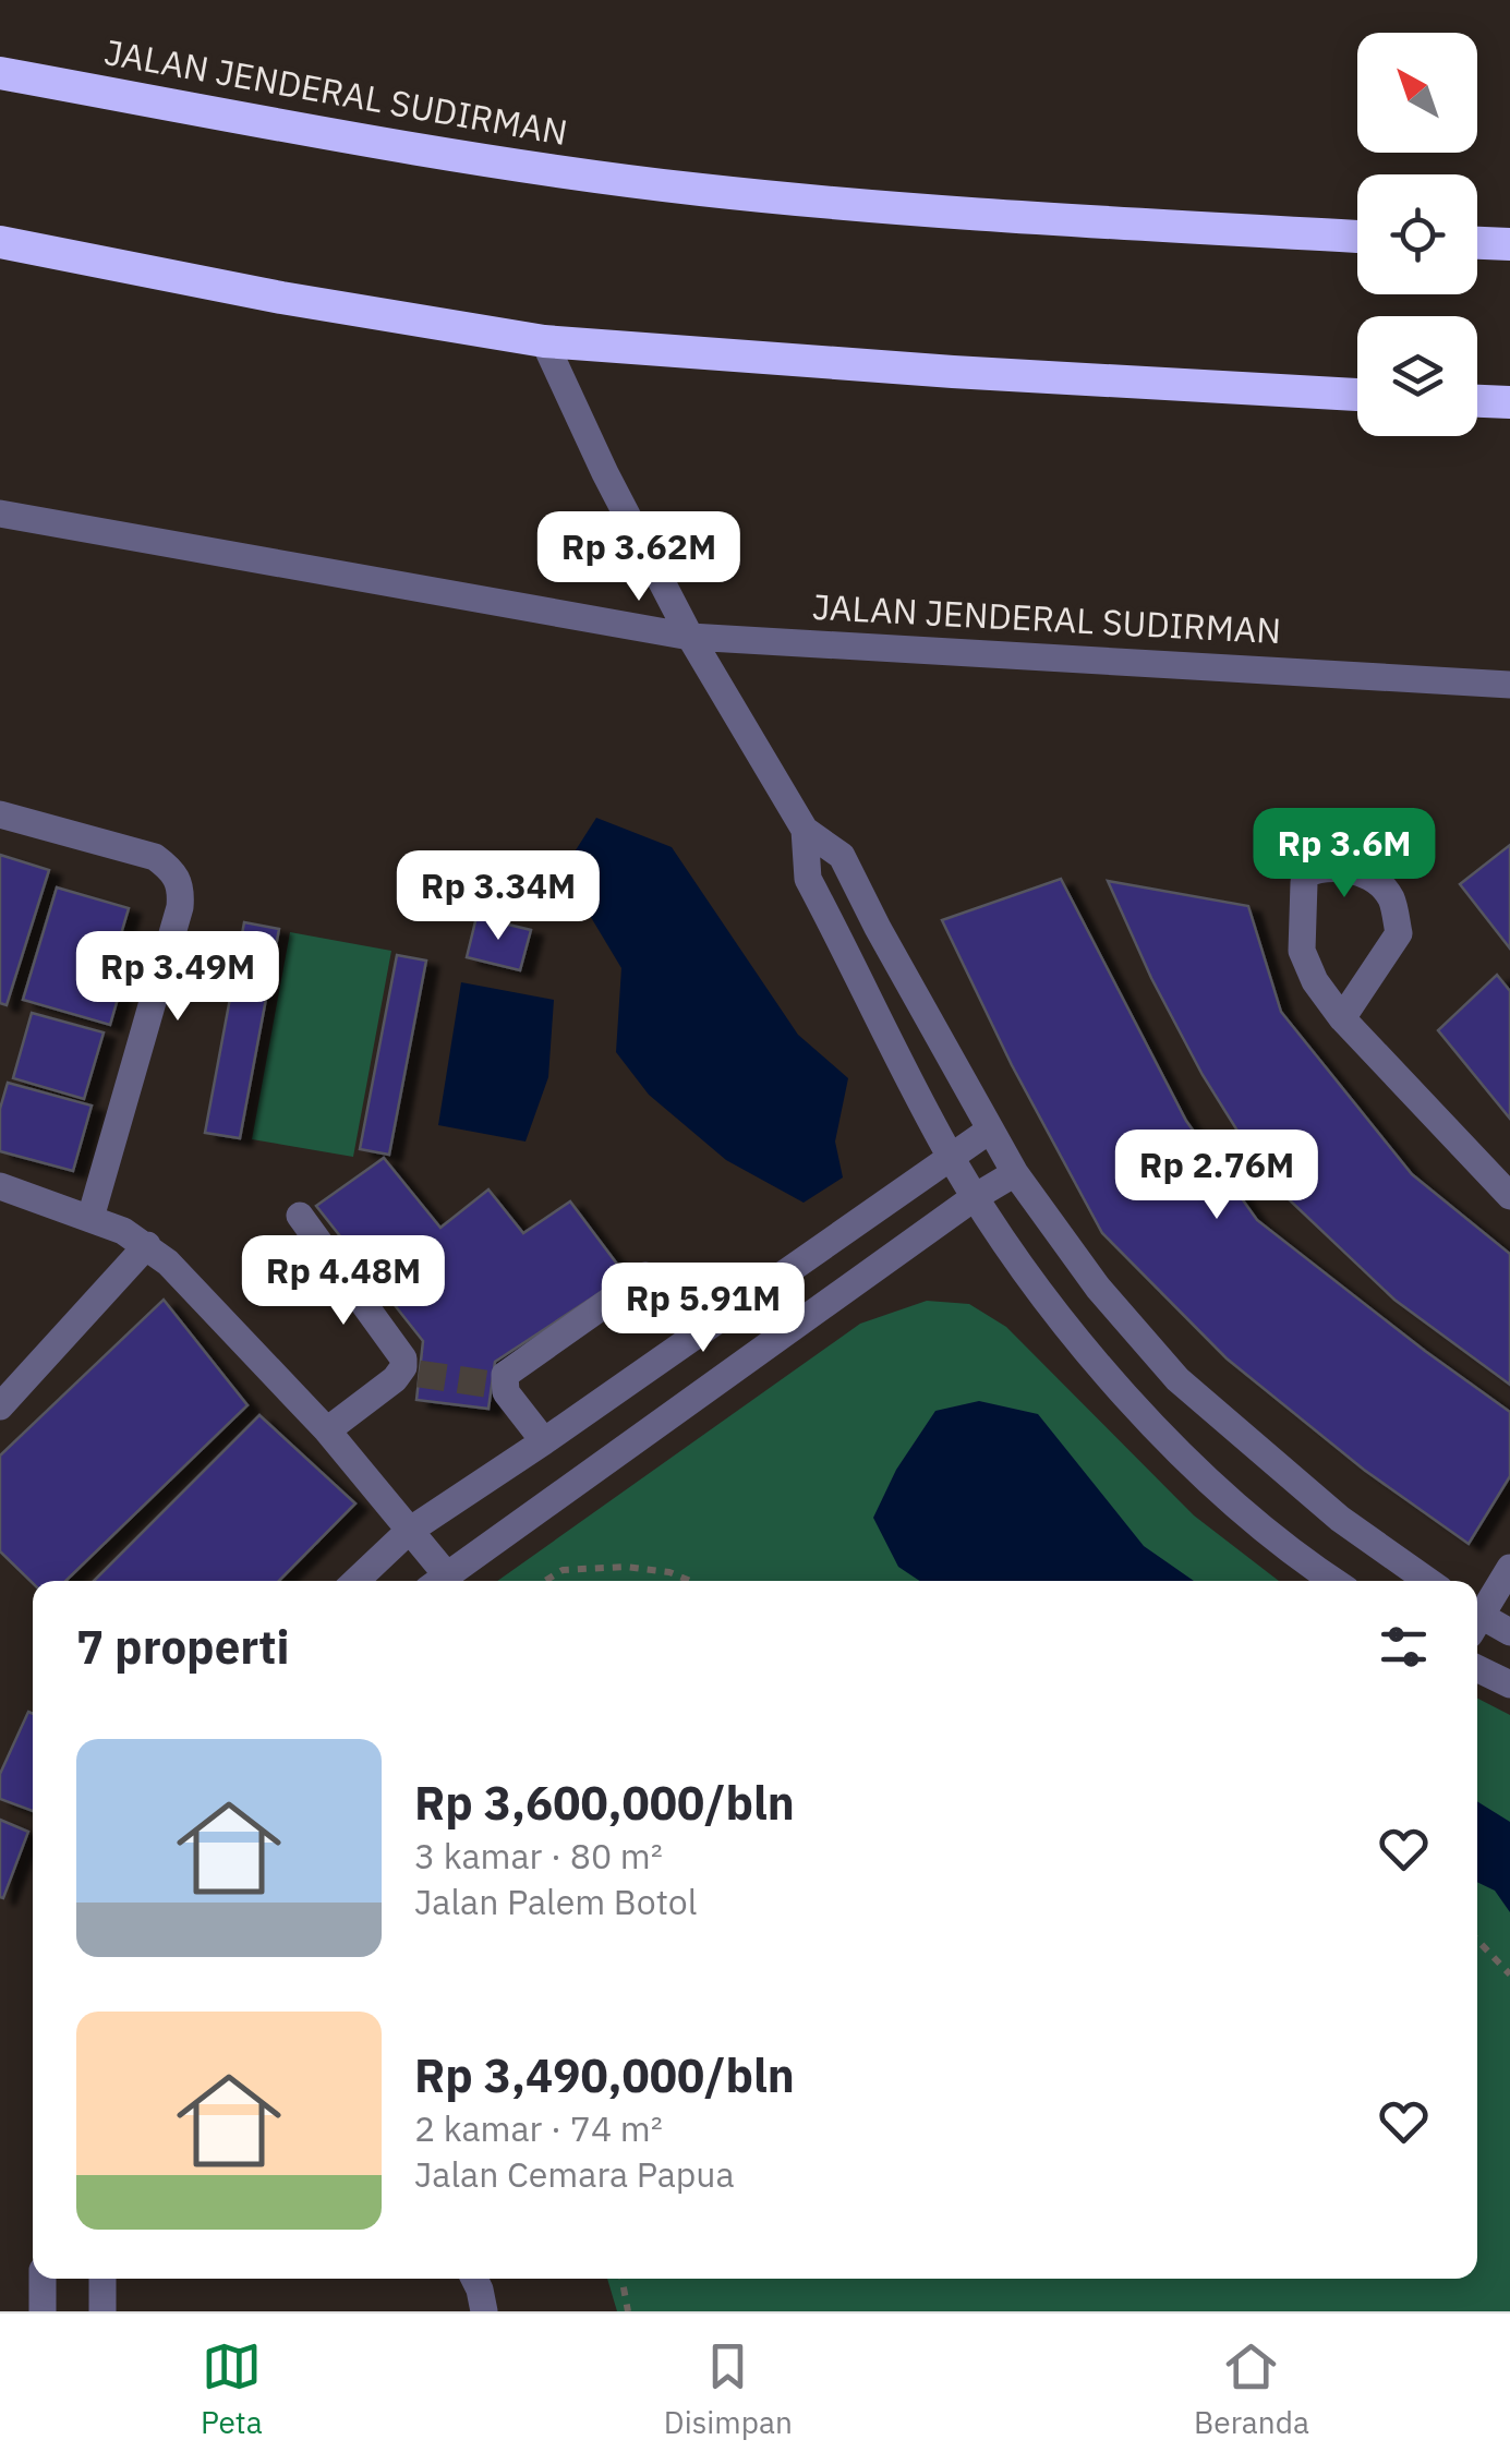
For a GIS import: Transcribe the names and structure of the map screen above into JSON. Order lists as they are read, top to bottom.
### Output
{
  "streets": {
    "highway": ["JALAN JENDERAL SUDIRMAN"]
  },
  "north": "top left",
  "page": {
    "price": [
      "Rp 3.62M",
      "Rp 3.6M",
      "Rp 3.34M",
      "Rp 3.49M",
      "Rp 2.76M",
      "Rp 4.48M",
      "Rp 5.91M"
    ],
    "heading": "7 properti",
    "list": [
      {
        "name": "Rp 3,600,000/bln",
        "note": "3 kamar · 80 m² · Jalan Palem Botol"
      },
      {
        "name": "Rp 3,490,000/bln",
        "note": "2 kamar · 74 m² · Jalan Cemara Papua"
      }
    ],
    "tabs": ["Peta", "Disimpan", "Beranda"]
  }
}
